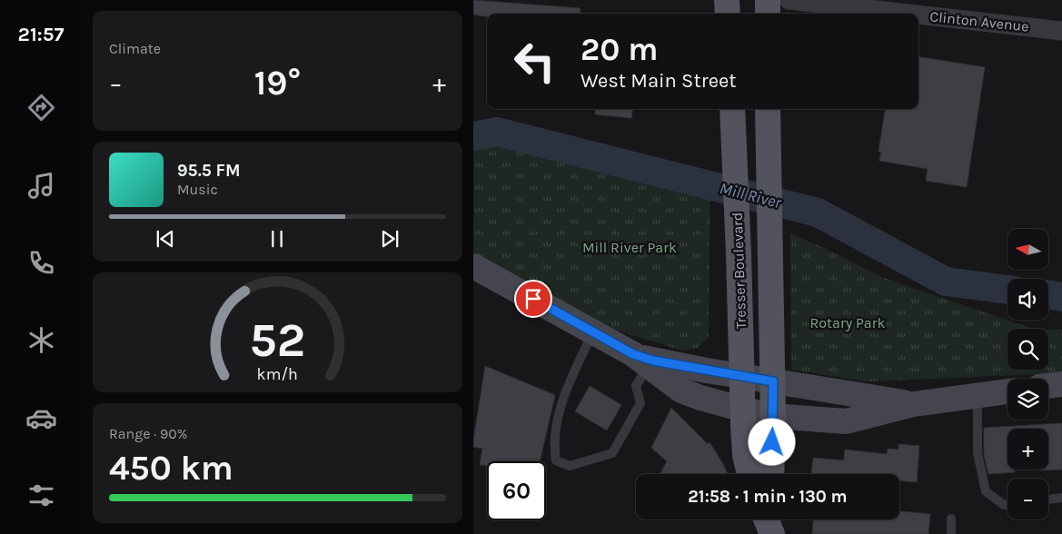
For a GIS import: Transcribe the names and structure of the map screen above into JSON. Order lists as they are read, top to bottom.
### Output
{
  "streets": {
    "main road": ["Tresser Boulevard"],
    "street": ["Clinton Avenue"]
  },
  "water": ["Mill River"],
  "parks": ["Mill River Park", "Rotary Park"],
  "north": "left",
  "page": {
    "tabs": "21:57",
    "tile": [
      "Climate",
      ["Range · 90%", "450 km"]
    ],
    "turn": ["20 m", "West Main Street"],
    "heat": ["−", "19°", "+"],
    "song": ["95.5 FM", "Music"],
    "map_buttons": ["+", "−"],
    "limit": "60",
    "trip": "21:58 · 1 min · 130 m",
    "gauge": ["52", "km/h"]
  }
}
